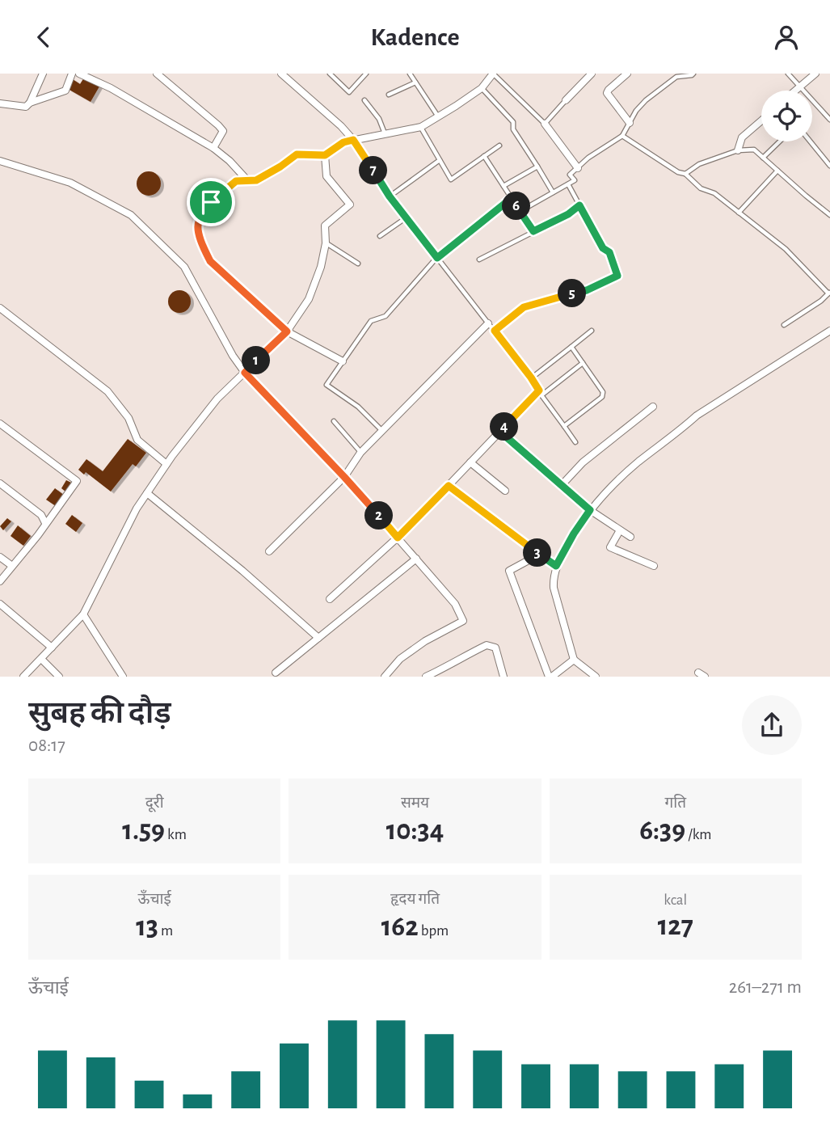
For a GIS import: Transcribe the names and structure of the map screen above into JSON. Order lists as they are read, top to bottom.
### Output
{
  "page": {
    "header": "Kadence",
    "pins": [
      "7",
      "6",
      "5",
      "1",
      "4",
      "2",
      "3"
    ],
    "heading": ["सुबह की दौड़", "08:17"],
    "stats": [
      ["दूरी", "1.59 km"],
      ["समय", "10:34"],
      ["गति", "6:39 /km"],
      ["ऊँचाई", "13 m"],
      ["हृदय गति", "162 bpm"],
      ["kcal", "127"]
    ],
    "chart": ["ऊँचाई", "261–271 m"]
  }
}
